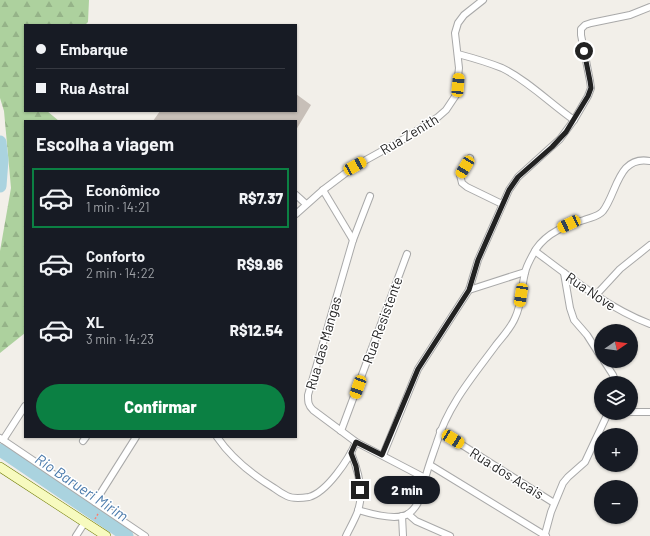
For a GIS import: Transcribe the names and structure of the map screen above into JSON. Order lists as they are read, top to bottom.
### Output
{
  "streets": {
    "street": [
      "Rua Zenith",
      "Rua Nove",
      "Rua Resistente",
      "Rua das Mangas",
      "Rua dos Acais"
    ]
  },
  "crossings": [
    ["Rua Resistente", "Rua das Mangas"]
  ],
  "water": ["Rio Barueri Mirim"],
  "north": "right",
  "page": {
    "banner": ["Embarque", "Rua Astral"],
    "heading": "Escolha a viagem",
    "list": [
      {
        "name": "Econômico",
        "note": "1 min · 14:21",
        "value": "R$7.37"
      },
      {
        "name": "Conforto",
        "note": "2 min · 14:22",
        "value": "R$9.96"
      },
      {
        "name": "XL",
        "note": "3 min · 14:23",
        "value": "R$12.54"
      }
    ],
    "map_buttons": ["+", "−"],
    "buttons": "Confirmar",
    "bubble": "2 min"
  }
}
